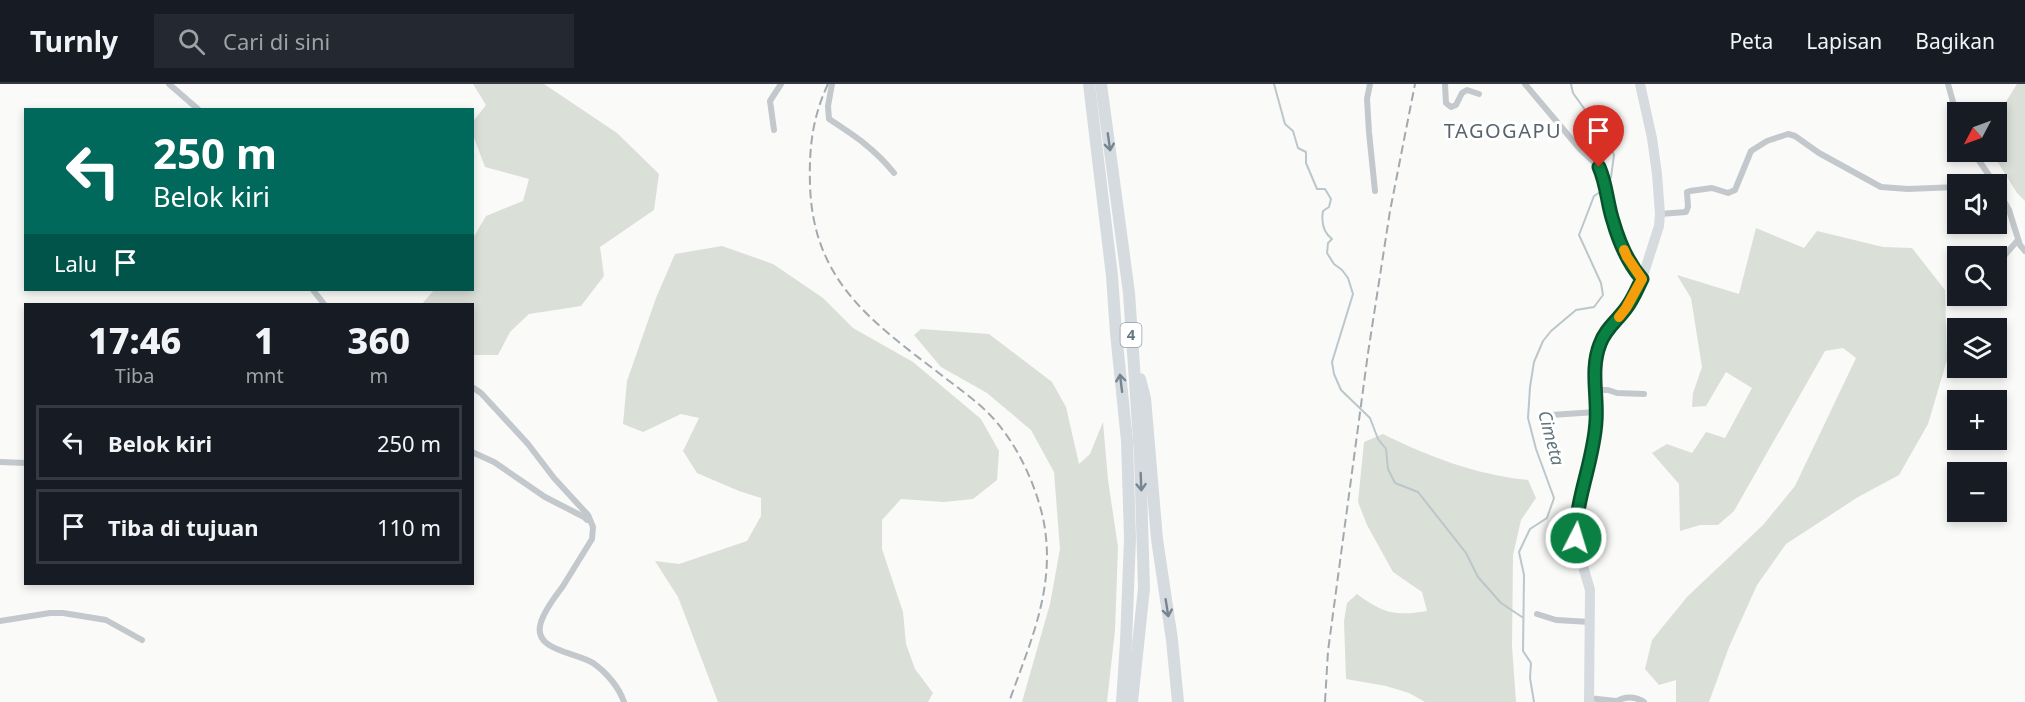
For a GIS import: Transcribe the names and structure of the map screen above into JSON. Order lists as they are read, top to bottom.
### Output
{
  "streets": {
    "highway": ["4"]
  },
  "districts": ["TAGOGAPU"],
  "water": ["Cimeta"],
  "north": "bottom left",
  "page": {
    "header": "Turnly",
    "search": "Cari di sini",
    "nav": ["Peta", "Lapisan", "Bagikan"],
    "map_buttons": ["+", "−"],
    "turn": ["250 m", "Belok kiri"],
    "then": "Lalu",
    "eta": [
      "17:46",
      "Tiba",
      "1",
      "mnt",
      "360",
      "m"
    ],
    "list": [
      {
        "name": "Belok kiri",
        "value": "250 m"
      },
      {
        "name": "Tiba di tujuan",
        "value": "110 m"
      }
    ]
  }
}
